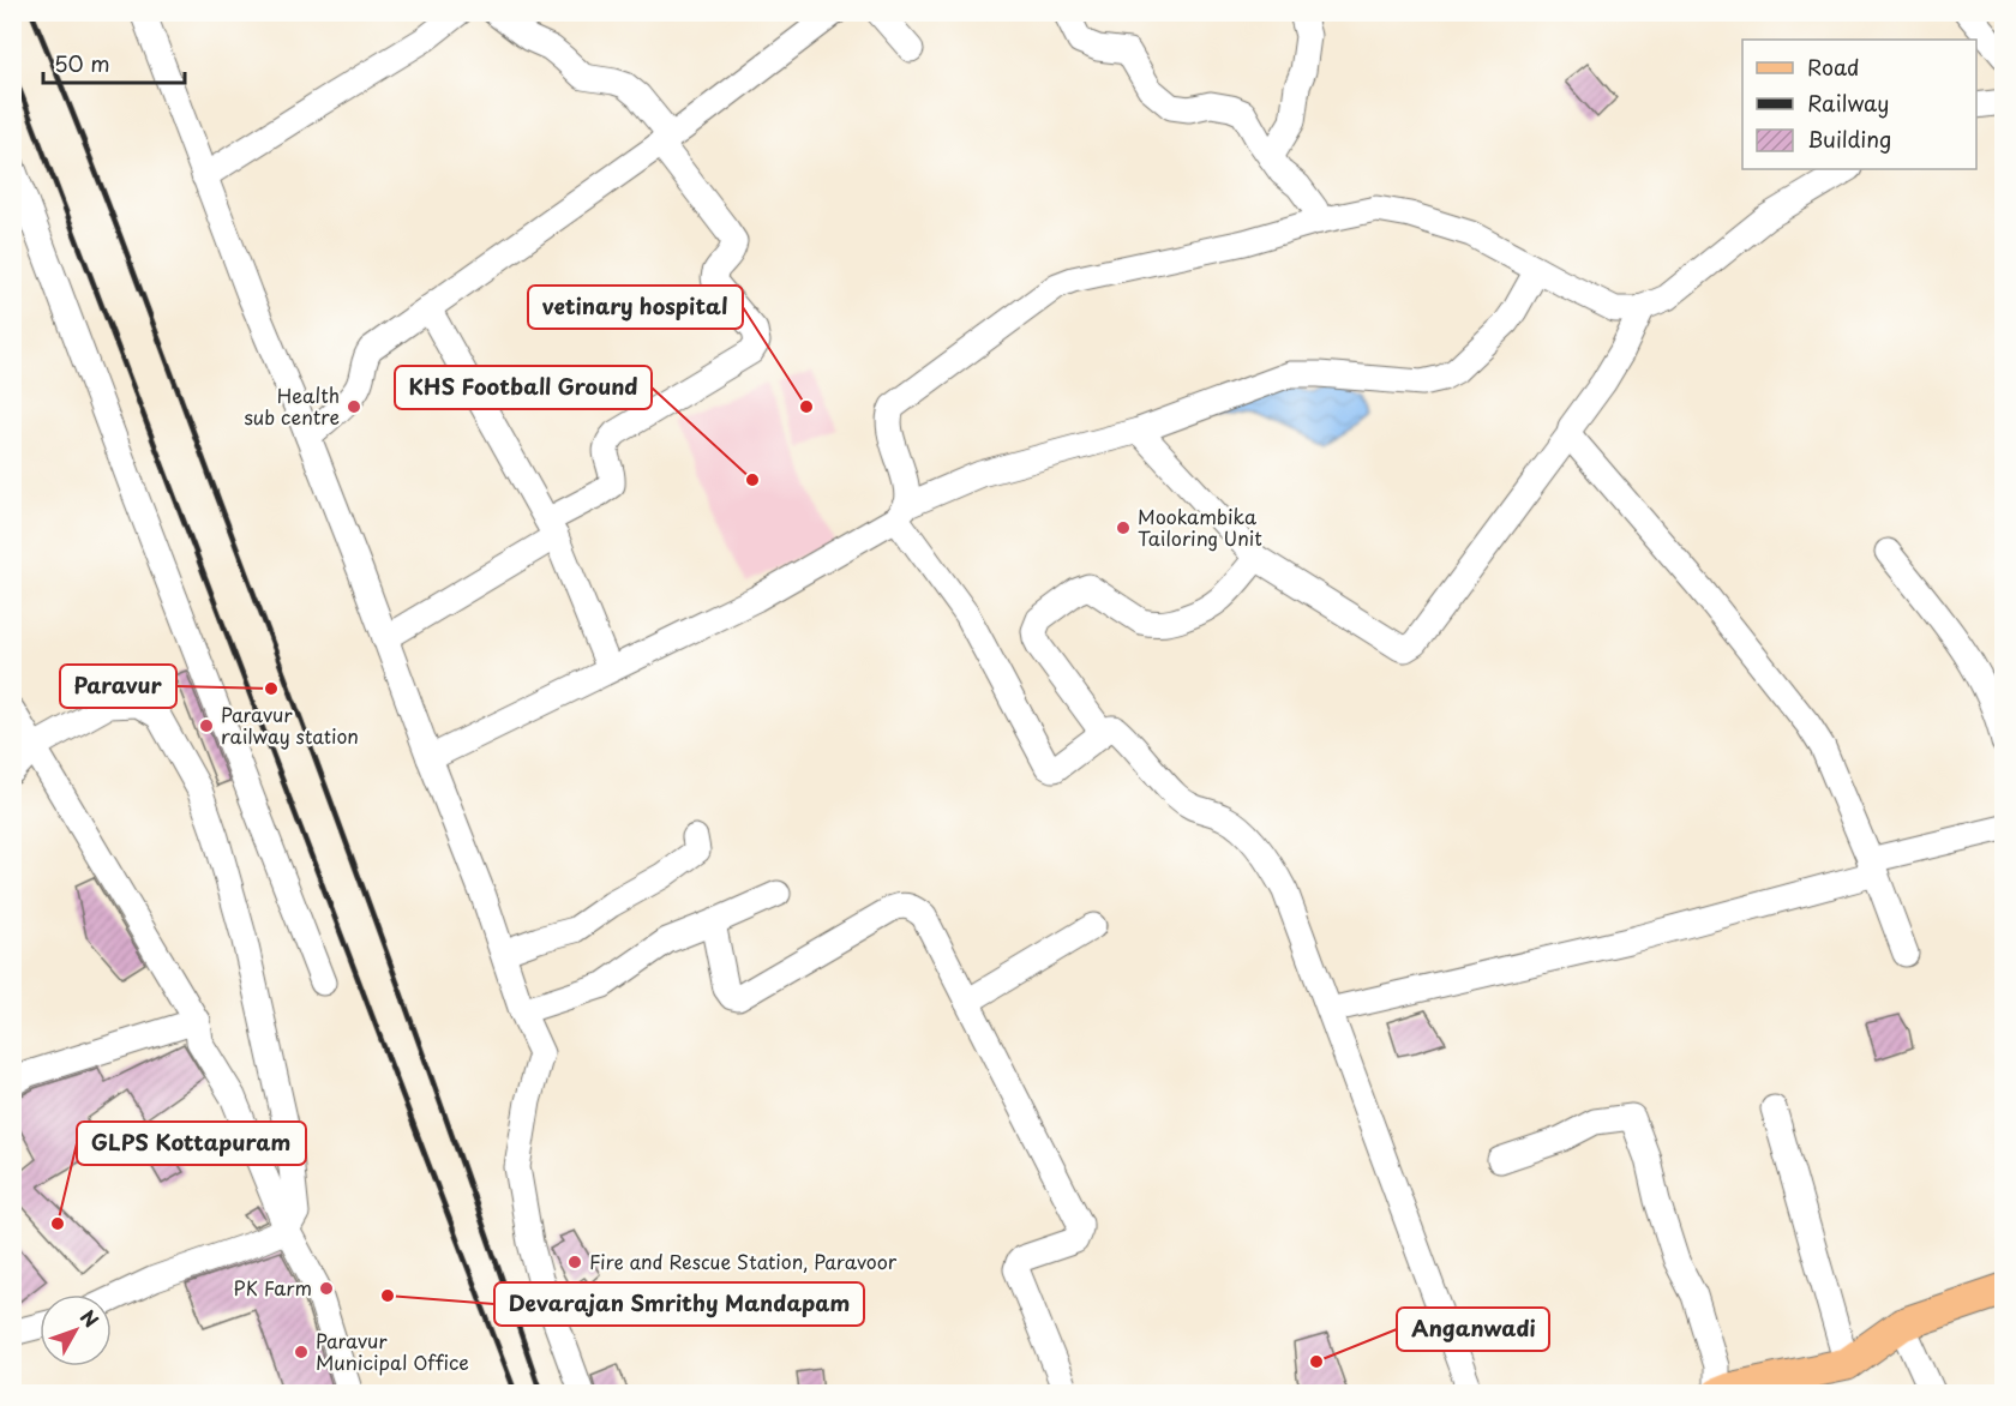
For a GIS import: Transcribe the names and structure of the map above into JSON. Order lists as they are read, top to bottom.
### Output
{
  "places": [
    "Health sub centre",
    "vetinary hospital",
    "KHS Football Ground",
    "Mookambika Tailoring Unit",
    "Paravur",
    "Paravur railway station",
    "GLPS Kottapuram",
    "Fire and Rescue Station, Paravoor",
    "PK Farm",
    "Devarajan Smrithy Mandapam",
    "Paravur Municipal Office",
    "Anganwadi"
  ],
  "legend": ["Road", "Railway", "Building"],
  "scale_bar": "50 m",
  "north": "top right"
}
